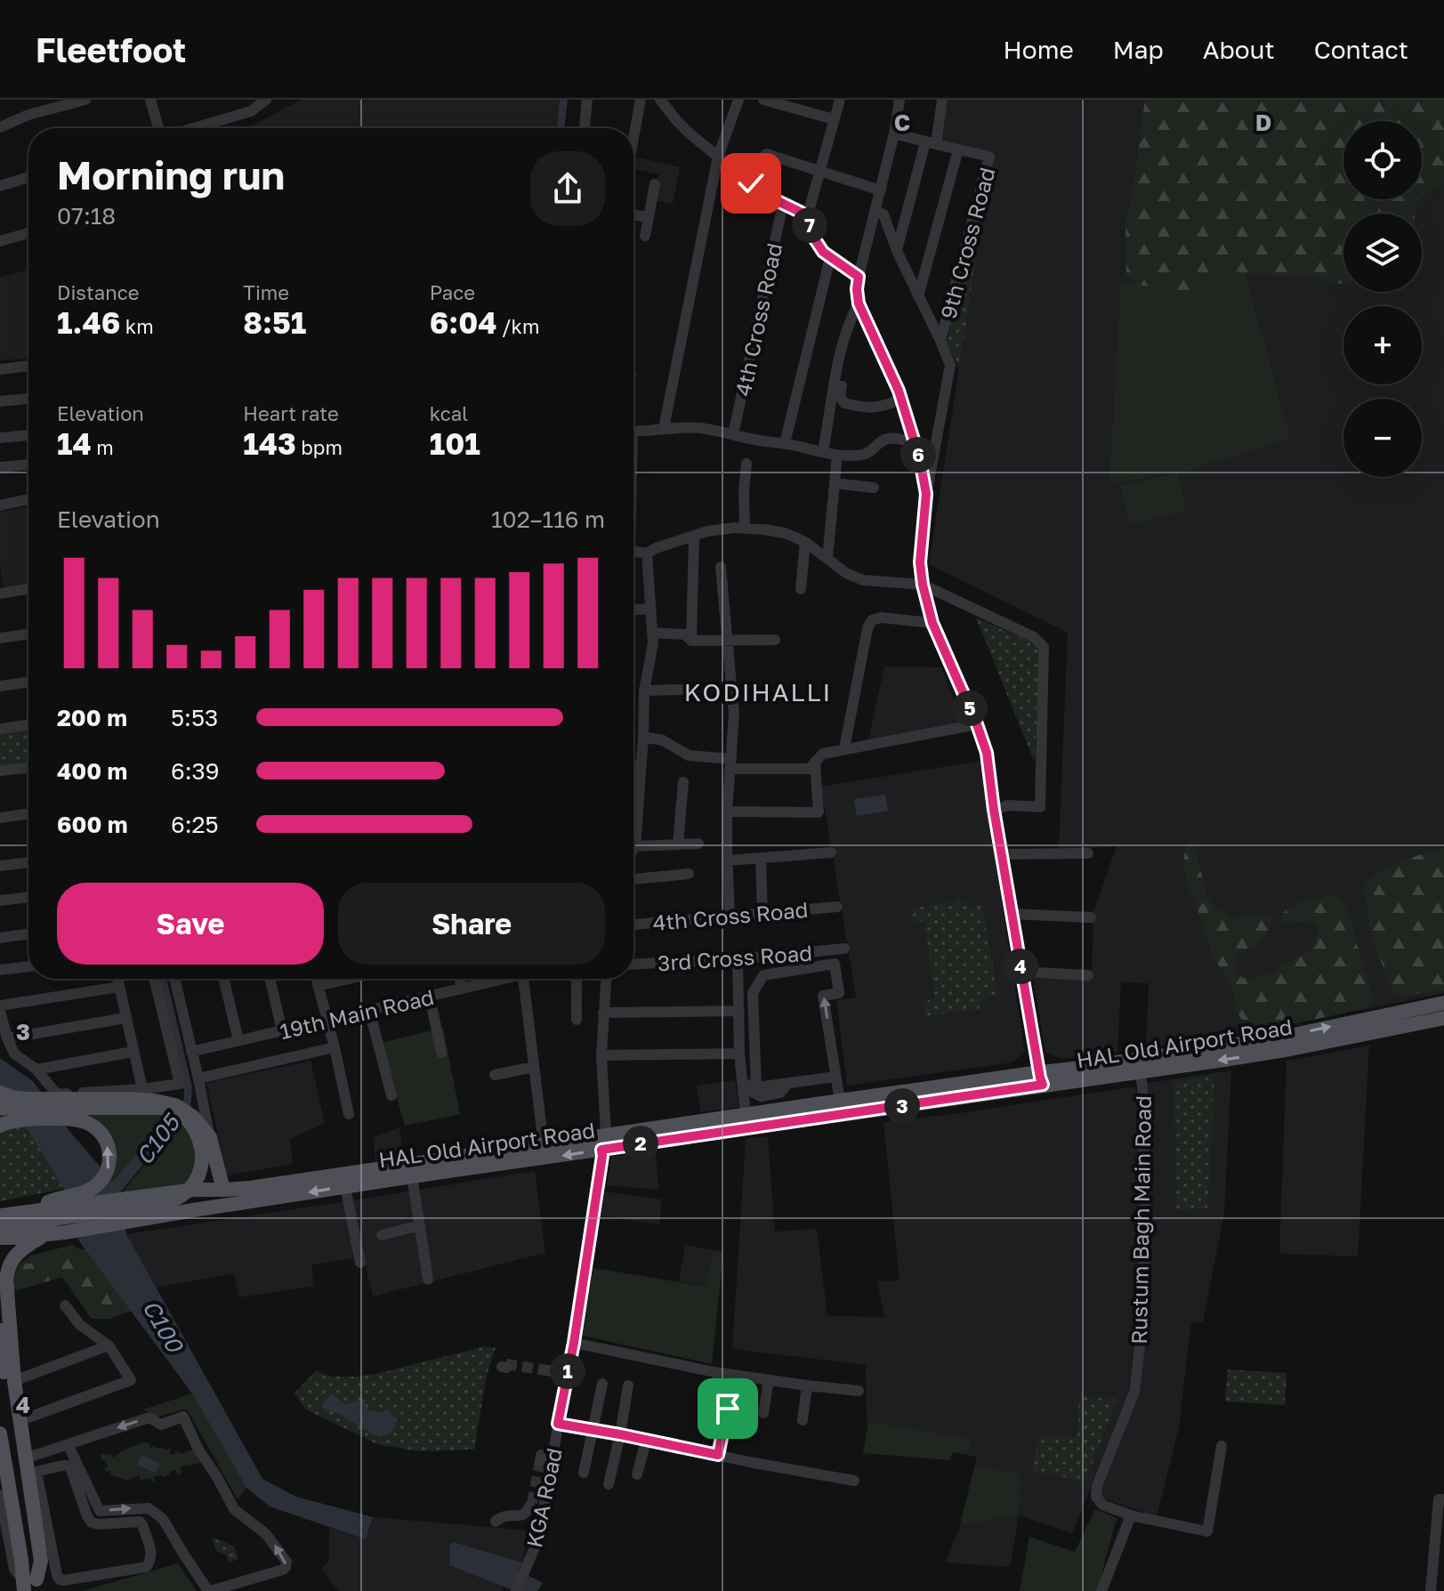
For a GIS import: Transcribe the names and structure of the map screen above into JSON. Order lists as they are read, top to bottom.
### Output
{
  "streets": {
    "main road": ["HAL Old Airport Road"],
    "street": [
      "9th Cross Road",
      "4th Cross Road",
      "3rd Cross Road",
      "19th Main Road",
      "Rustum Bagh Main Road",
      "KGA Road"
    ]
  },
  "crossings": [
    ["HAL Old Airport Road", "Rustum Bagh Main Road"],
    ["HAL Old Airport Road", "KGA Road"]
  ],
  "districts": ["KODIHALLI"],
  "water": ["C105", "C100"],
  "page": {
    "header": "Fleetfoot",
    "nav": [
      "Home",
      "Map",
      "About",
      "Contact"
    ],
    "map_buttons": ["+", "−"],
    "heading": ["Morning run", "07:18"],
    "pins": [
      "7",
      "6",
      "5",
      "4",
      "3",
      "2",
      "1"
    ],
    "stats": [
      ["Distance", "1.46 km"],
      ["Time", "8:51"],
      ["Pace", "6:04 /km"],
      ["Elevation", "14 m"],
      ["Heart rate", "143 bpm"],
      ["kcal", "101"]
    ],
    "chart": ["Elevation", "102–116 m"],
    "list": [
      {
        "name": "200 m",
        "note": "5:53"
      },
      {
        "name": "400 m",
        "note": "6:39"
      },
      {
        "name": "600 m",
        "note": "6:25"
      }
    ],
    "buttons": ["Save", "Share"]
  },
  "grid": {
    "columns": ["C", "D"],
    "rows": ["3", "4"]
  }
}
